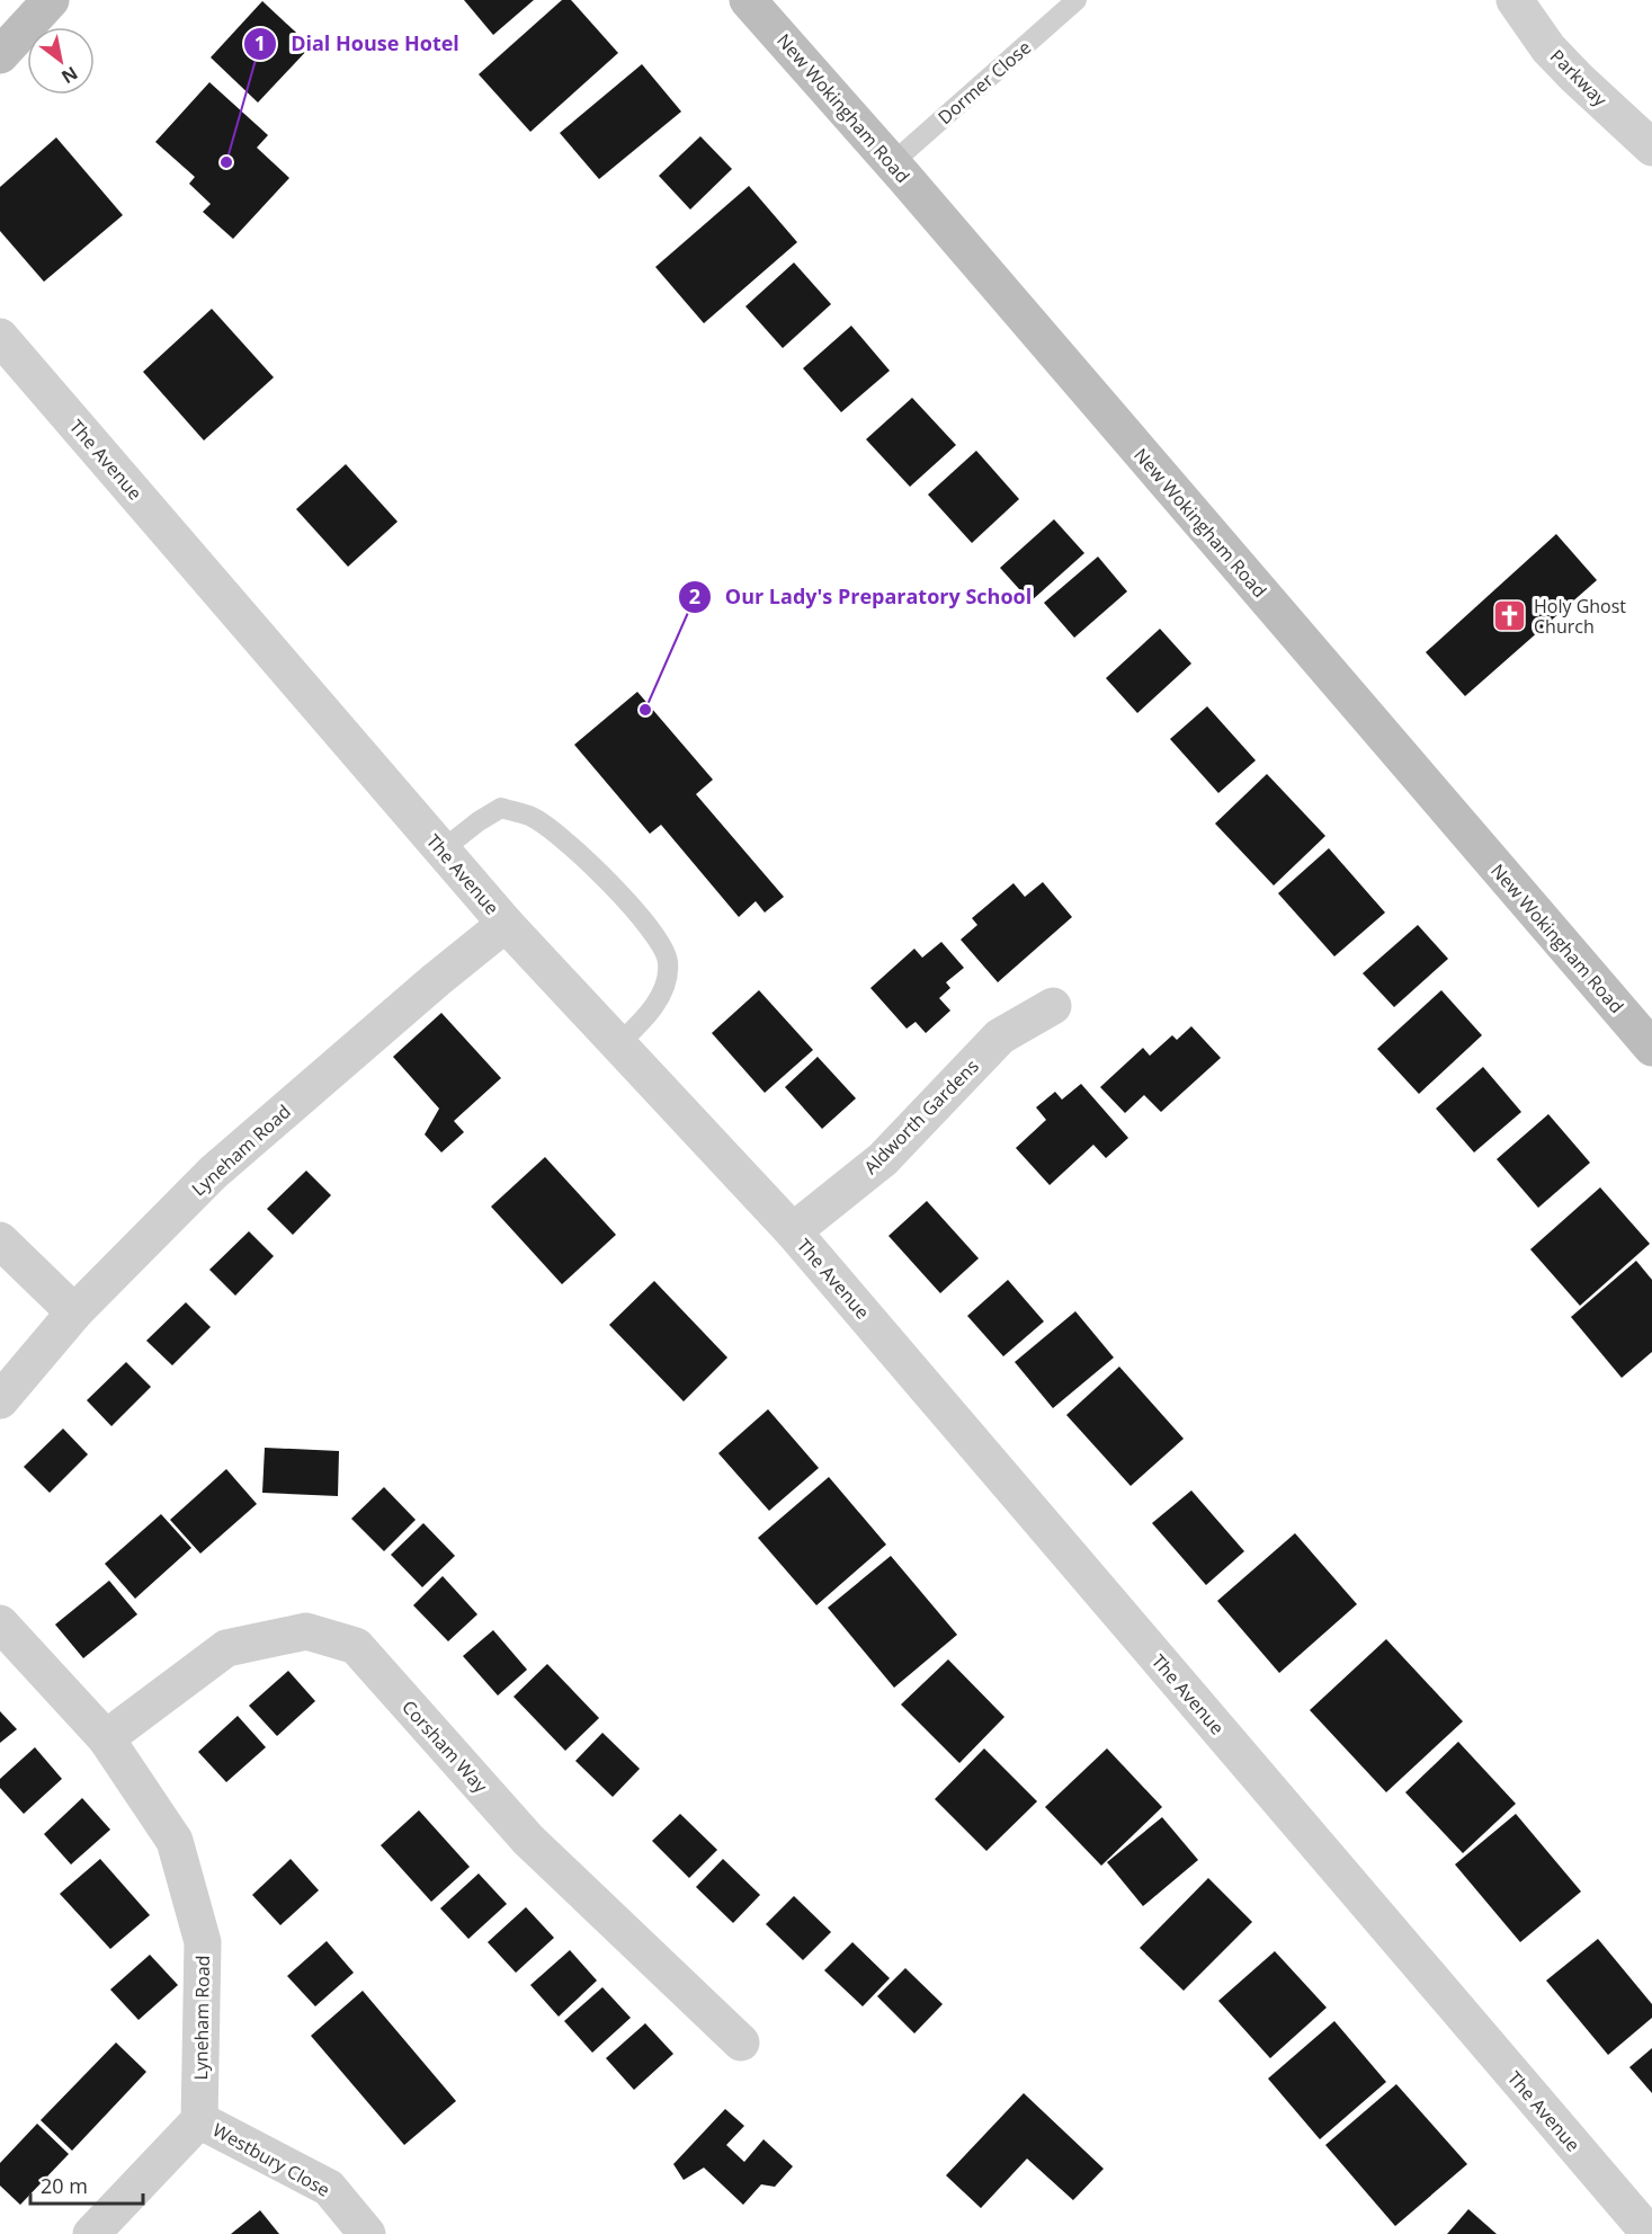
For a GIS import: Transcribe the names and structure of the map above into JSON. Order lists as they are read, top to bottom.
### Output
{
  "streets": {
    "street": [
      "Parkway",
      "New Wokingham Road",
      "The Avenue",
      "Aldworth Gardens",
      "Lyneham Road",
      "Corsham Way",
      "Westbury Close"
    ],
    "lane": ["Dormer Close"]
  },
  "crossings": [
    ["Dormer Close", "New Wokingham Road"],
    ["The Avenue", "Aldworth Gardens"],
    ["The Avenue", "Lyneham Road"],
    ["Lyneham Road", "Corsham Way"],
    ["Lyneham Road", "Westbury Close"]
  ],
  "places": {
    "other": ["Dial House Hotel", "Our Lady's Preparatory School"],
    "church": ["Holy Ghost Church"]
  },
  "scale_bar": "20 m",
  "north": "bottom right"
}
